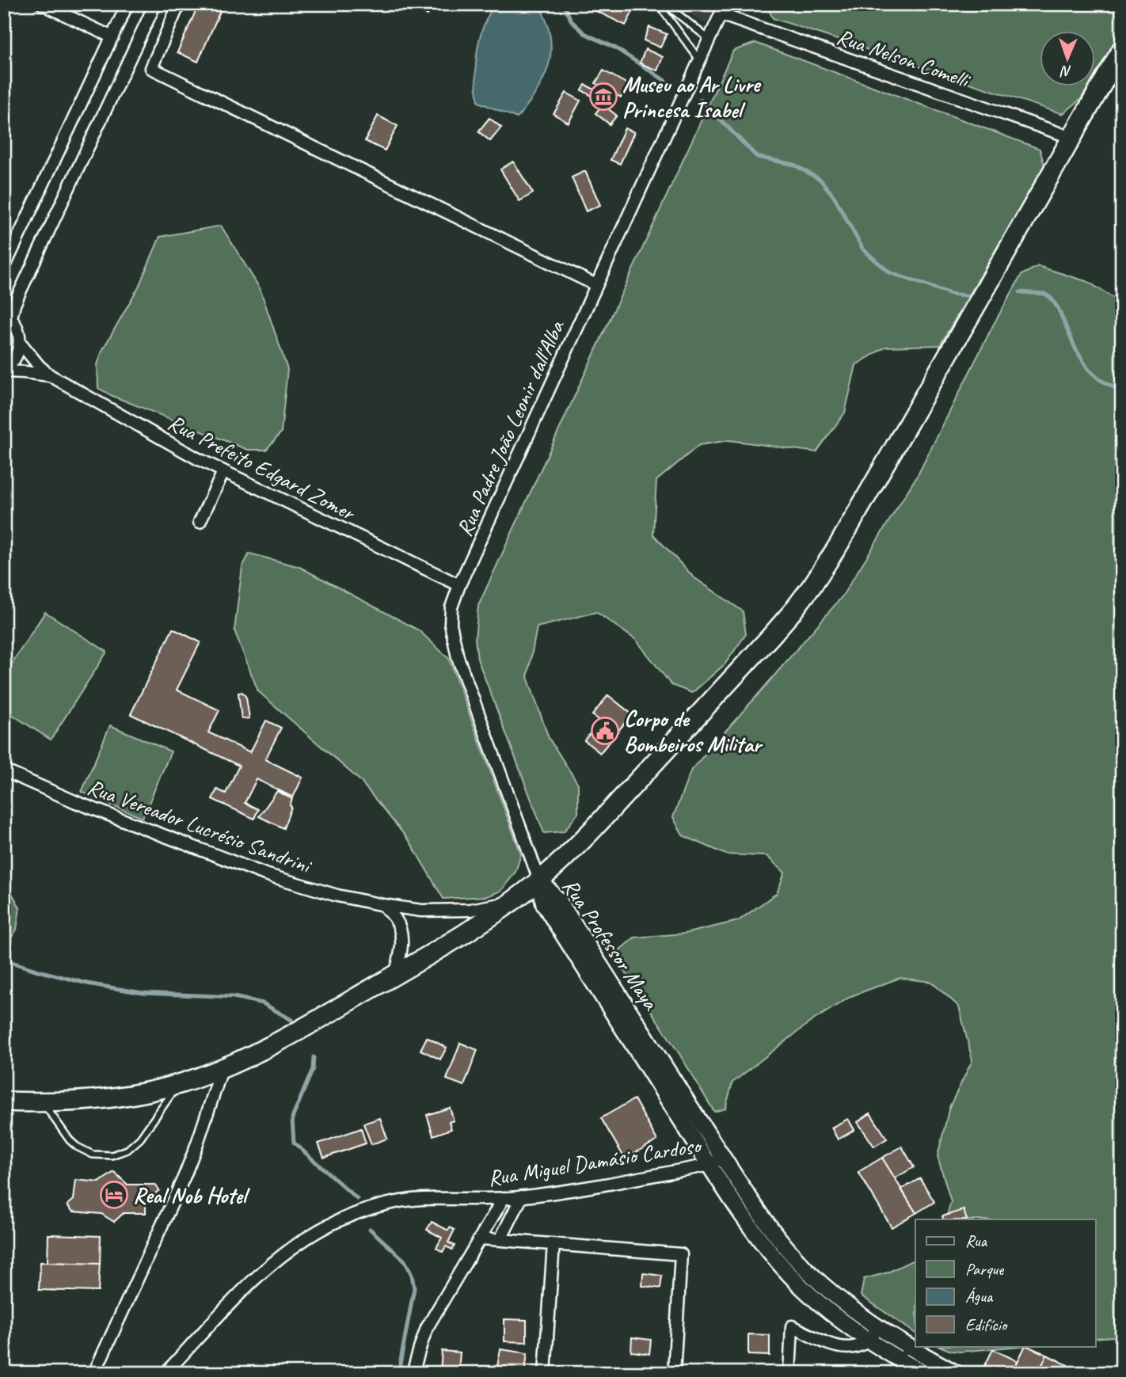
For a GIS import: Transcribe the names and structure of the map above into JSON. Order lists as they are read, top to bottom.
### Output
{
  "streets": {
    "main road": ["Rua Professor Maya"],
    "street": [
      "Rua Nelson Comelli",
      "Rua Padre João Leonir dall'Alba",
      "Rua Prefeito Edgard Zomer",
      "Rua Vereador Lucrésio Sandrini",
      "Rua Miguel Damásio Cardoso"
    ]
  },
  "crossings": [
    ["Rua Nelson Comelli", "Rua Padre João Leonir dall'Alba"],
    ["Rua Padre João Leonir dall'Alba", "Rua Prefeito Edgard Zomer"],
    ["Rua Padre João Leonir dall'Alba", "Rua Professor Maya"],
    ["Rua Professor Maya", "Rua Miguel Damásio Cardoso"]
  ],
  "places": {
    "museum": ["Museu ao Ar Livre Princesa Isabel"],
    "public building": ["Corpo de Bombeiros Militar"],
    "hotel": ["Real Nob Hotel"]
  },
  "legend": [
    "Rua",
    "Parque",
    "Água",
    "Edifício"
  ],
  "north": "bottom"
}
